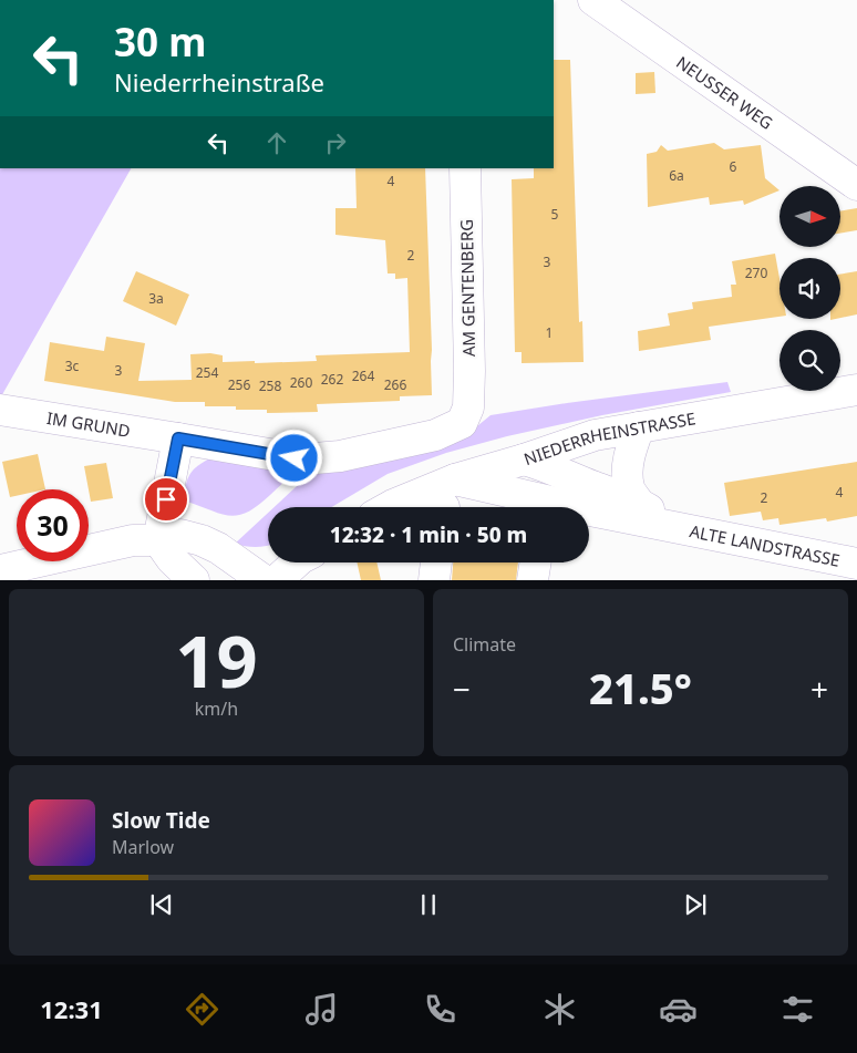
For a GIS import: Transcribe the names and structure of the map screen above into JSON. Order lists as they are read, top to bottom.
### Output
{
  "streets": {
    "street": [
      "NEUSSER WEG",
      "AM GENTENBERG",
      "IM GRUND",
      "NIEDERRHEINSTRASSE",
      "ALTE LANDSTRASSE"
    ]
  },
  "crossings": [
    ["AM GENTENBERG", "IM GRUND"],
    ["NIEDERRHEINSTRASSE", "ALTE LANDSTRASSE"]
  ],
  "house_numbers": [
    "6",
    "6a",
    "4",
    "5",
    "2",
    "3",
    "270",
    "3a",
    "1",
    "3c",
    "3",
    "254",
    "264",
    "262",
    "260",
    "256",
    "266",
    "258",
    "4",
    "2"
  ],
  "north": "right",
  "page": {
    "turn": ["30 m", "Niederrheinstraße"],
    "limit": "30",
    "trip": "12:32 · 1 min · 50 m",
    "tile": [
      ["19", "km/h"],
      "Climate"
    ],
    "heat": ["−", "21.5°", "+"],
    "song": ["Slow Tide", "Marlow"],
    "tabs": "12:31"
  }
}
